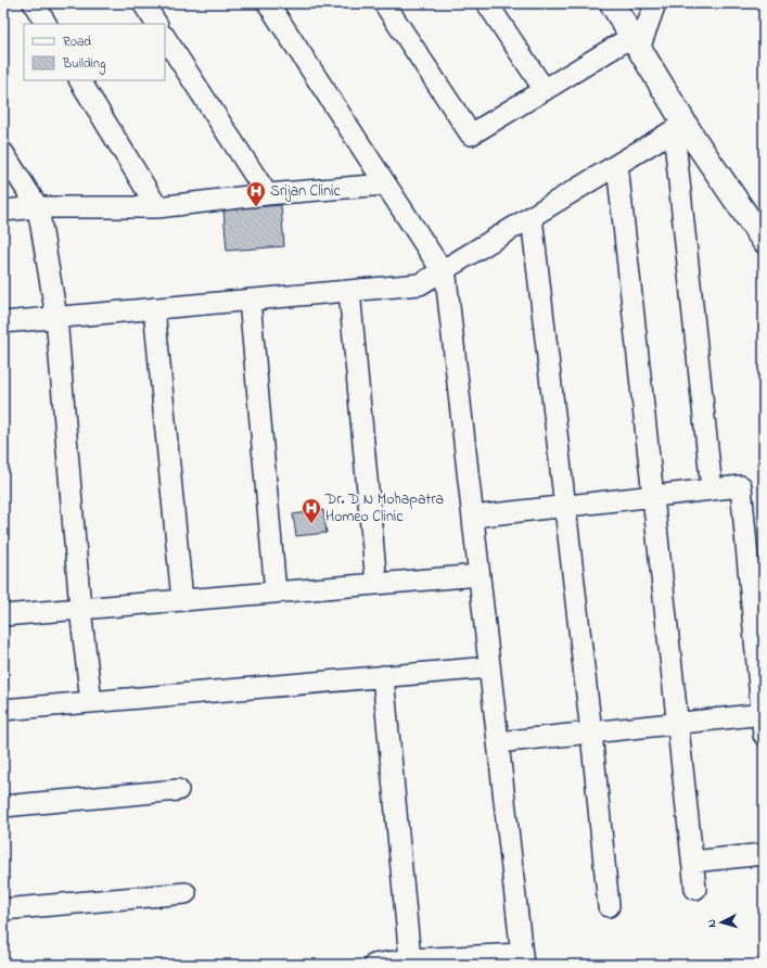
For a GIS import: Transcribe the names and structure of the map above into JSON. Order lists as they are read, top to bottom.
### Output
{
  "places": {
    "hospital": ["Srijan Clinic", "Dr. D N Mohapatra Homeo Clinic"]
  },
  "legend": ["Road", "Building"],
  "north": "left"
}
